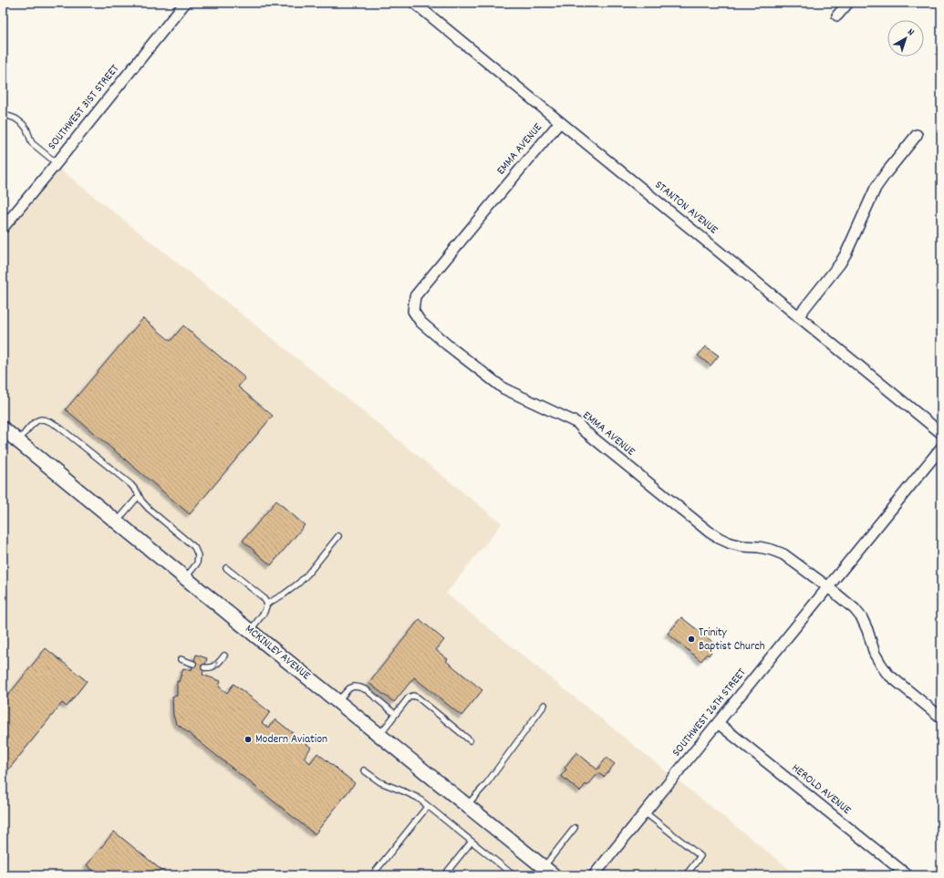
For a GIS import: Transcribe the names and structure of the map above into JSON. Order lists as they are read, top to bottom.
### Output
{
  "streets": {
    "main road": ["MCKINLEY AVENUE"],
    "street": [
      "SOUTHWEST 31ST STREET",
      "EMMA AVENUE",
      "STANTON AVENUE",
      "SOUTHWEST 26TH STREET",
      "HEROLD AVENUE"
    ]
  },
  "crossings": [
    ["EMMA AVENUE", "STANTON AVENUE"],
    ["EMMA AVENUE", "SOUTHWEST 26TH STREET"],
    ["SOUTHWEST 26TH STREET", "HEROLD AVENUE"]
  ],
  "places": ["Trinity Baptist Church", "Modern Aviation"],
  "north": "top right"
}
